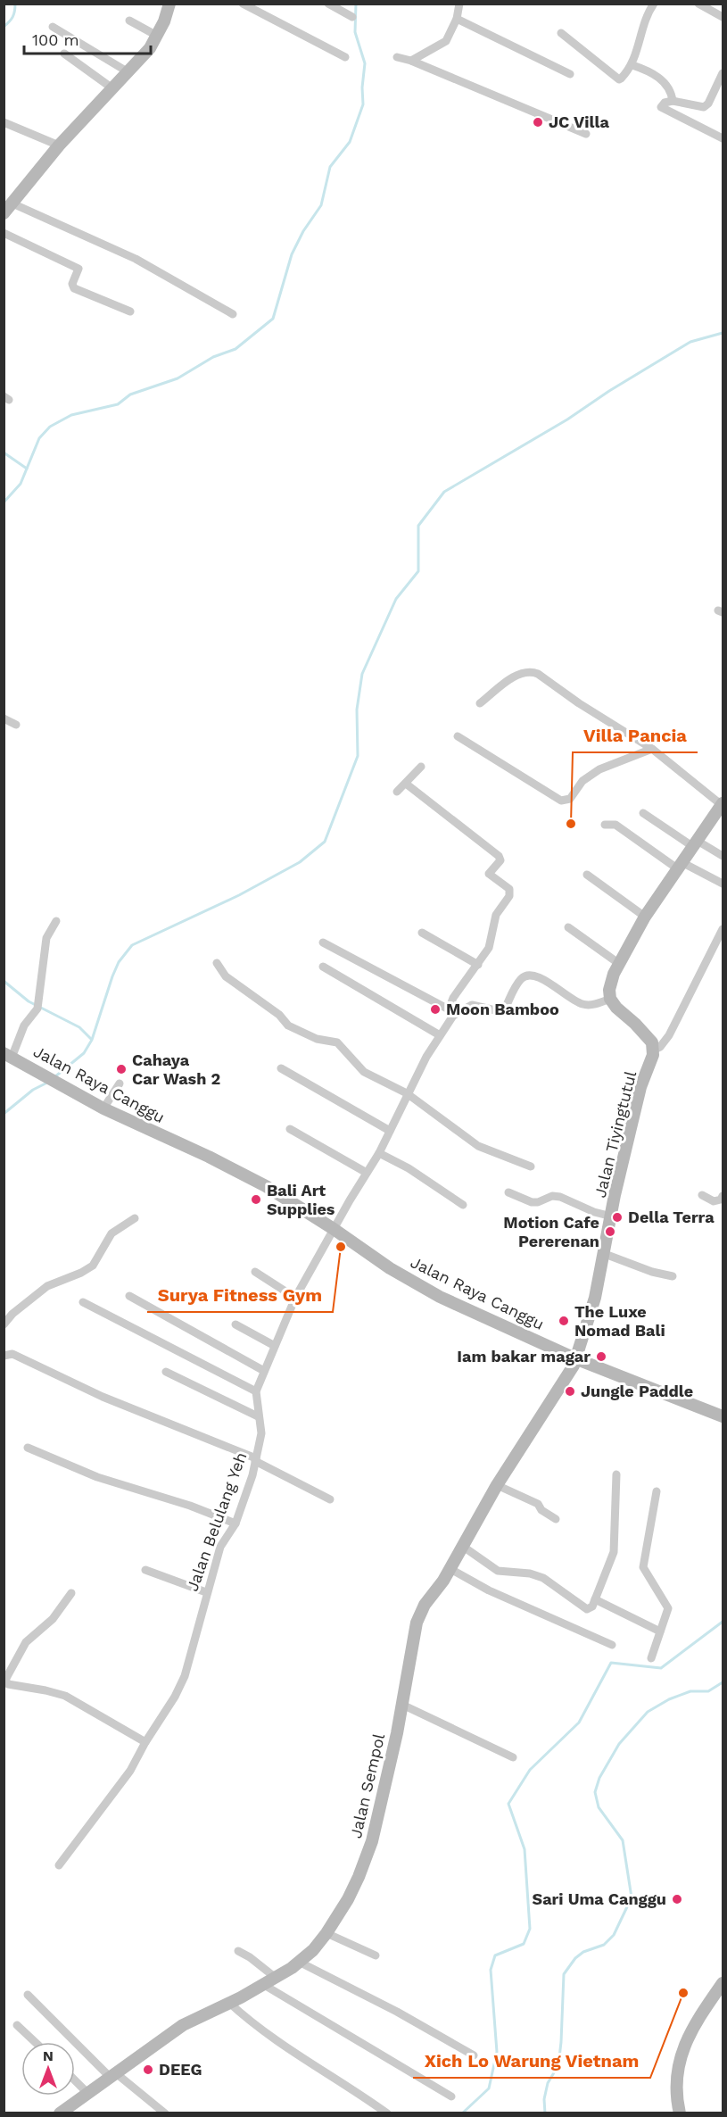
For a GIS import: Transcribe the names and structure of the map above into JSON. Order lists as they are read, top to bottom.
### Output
{
  "streets": {
    "street": [
      "Jalan Raya Canggu",
      "Jalan Tiyingtutul",
      "Jalan Belulang Yeh",
      "Jalan Sempol"
    ]
  },
  "crossings": [
    ["Jalan Raya Canggu", "Jalan Tiyingtutul"],
    ["Jalan Raya Canggu", "Jalan Belulang Yeh"],
    ["Jalan Raya Canggu", "Jalan Sempol"],
    ["Jalan Tiyingtutul", "Jalan Sempol"]
  ],
  "places": [
    "JC Villa",
    "Villa Pancia",
    "Moon Bamboo",
    "Cahaya Car Wash 2",
    "Bali Art Supplies",
    "Della Terra",
    "Motion Cafe Pererenan",
    "Surya Fitness Gym",
    "The Luxe Nomad Bali",
    "Iam bakar magar",
    "Jungle Paddle",
    "Sari Uma Canggu",
    "Xich Lo Warung Vietnam",
    "DEEG"
  ],
  "scale_bar": "100 m",
  "north": "top"
}
